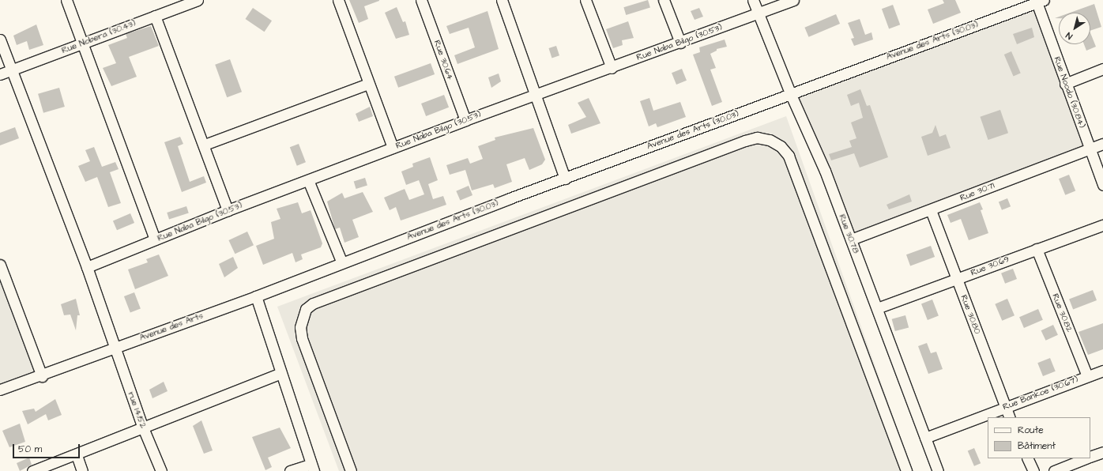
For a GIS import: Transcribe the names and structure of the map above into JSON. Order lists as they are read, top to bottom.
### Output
{
  "streets": {
    "street": [
      "Rue Nobera (30.43)",
      "Avenue des Arts (30.03)",
      "Rue Naba Bilgo (30.53)",
      "Rue 30.64",
      "Rue Noodo (30.84)",
      "Rue 30.71",
      "Rue 30.78",
      "Rue 30.69",
      "Rue 30.82",
      "Rue 30.80",
      "Avenue des Arts",
      "Rue Bankoe (30.67)",
      "rue 14.152"
    ]
  },
  "crossings": [
    ["Rue Nobera (30.43)", "rue 14.152"],
    ["Avenue des Arts (30.03)", "Rue Noodo (30.84)"],
    ["Avenue des Arts (30.03)", "Rue 30.78"],
    ["Avenue des Arts (30.03)", "Avenue des Arts"],
    ["Rue Naba Bilgo (30.53)", "Rue 30.64"],
    ["Rue Naba Bilgo (30.53)", "Rue 30.78"],
    ["Rue Naba Bilgo (30.53)", "rue 14.152"],
    ["Rue Noodo (30.84)", "Rue 30.71"],
    ["Rue 30.71", "Rue 30.78"],
    ["Rue 30.71", "Rue 30.80"],
    ["Rue 30.78", "Rue 30.69"],
    ["Rue 30.78", "Rue Bankoe (30.67)"],
    ["Rue 30.69", "Rue 30.82"],
    ["Rue 30.69", "Rue 30.80"],
    ["Rue 30.82", "Rue Bankoe (30.67)"],
    ["Rue 30.80", "Rue Bankoe (30.67)"],
    ["Avenue des Arts", "rue 14.152"]
  ],
  "legend": ["Route", "Bâtiment"],
  "scale_bar": "50 m",
  "north": "bottom left"
}
